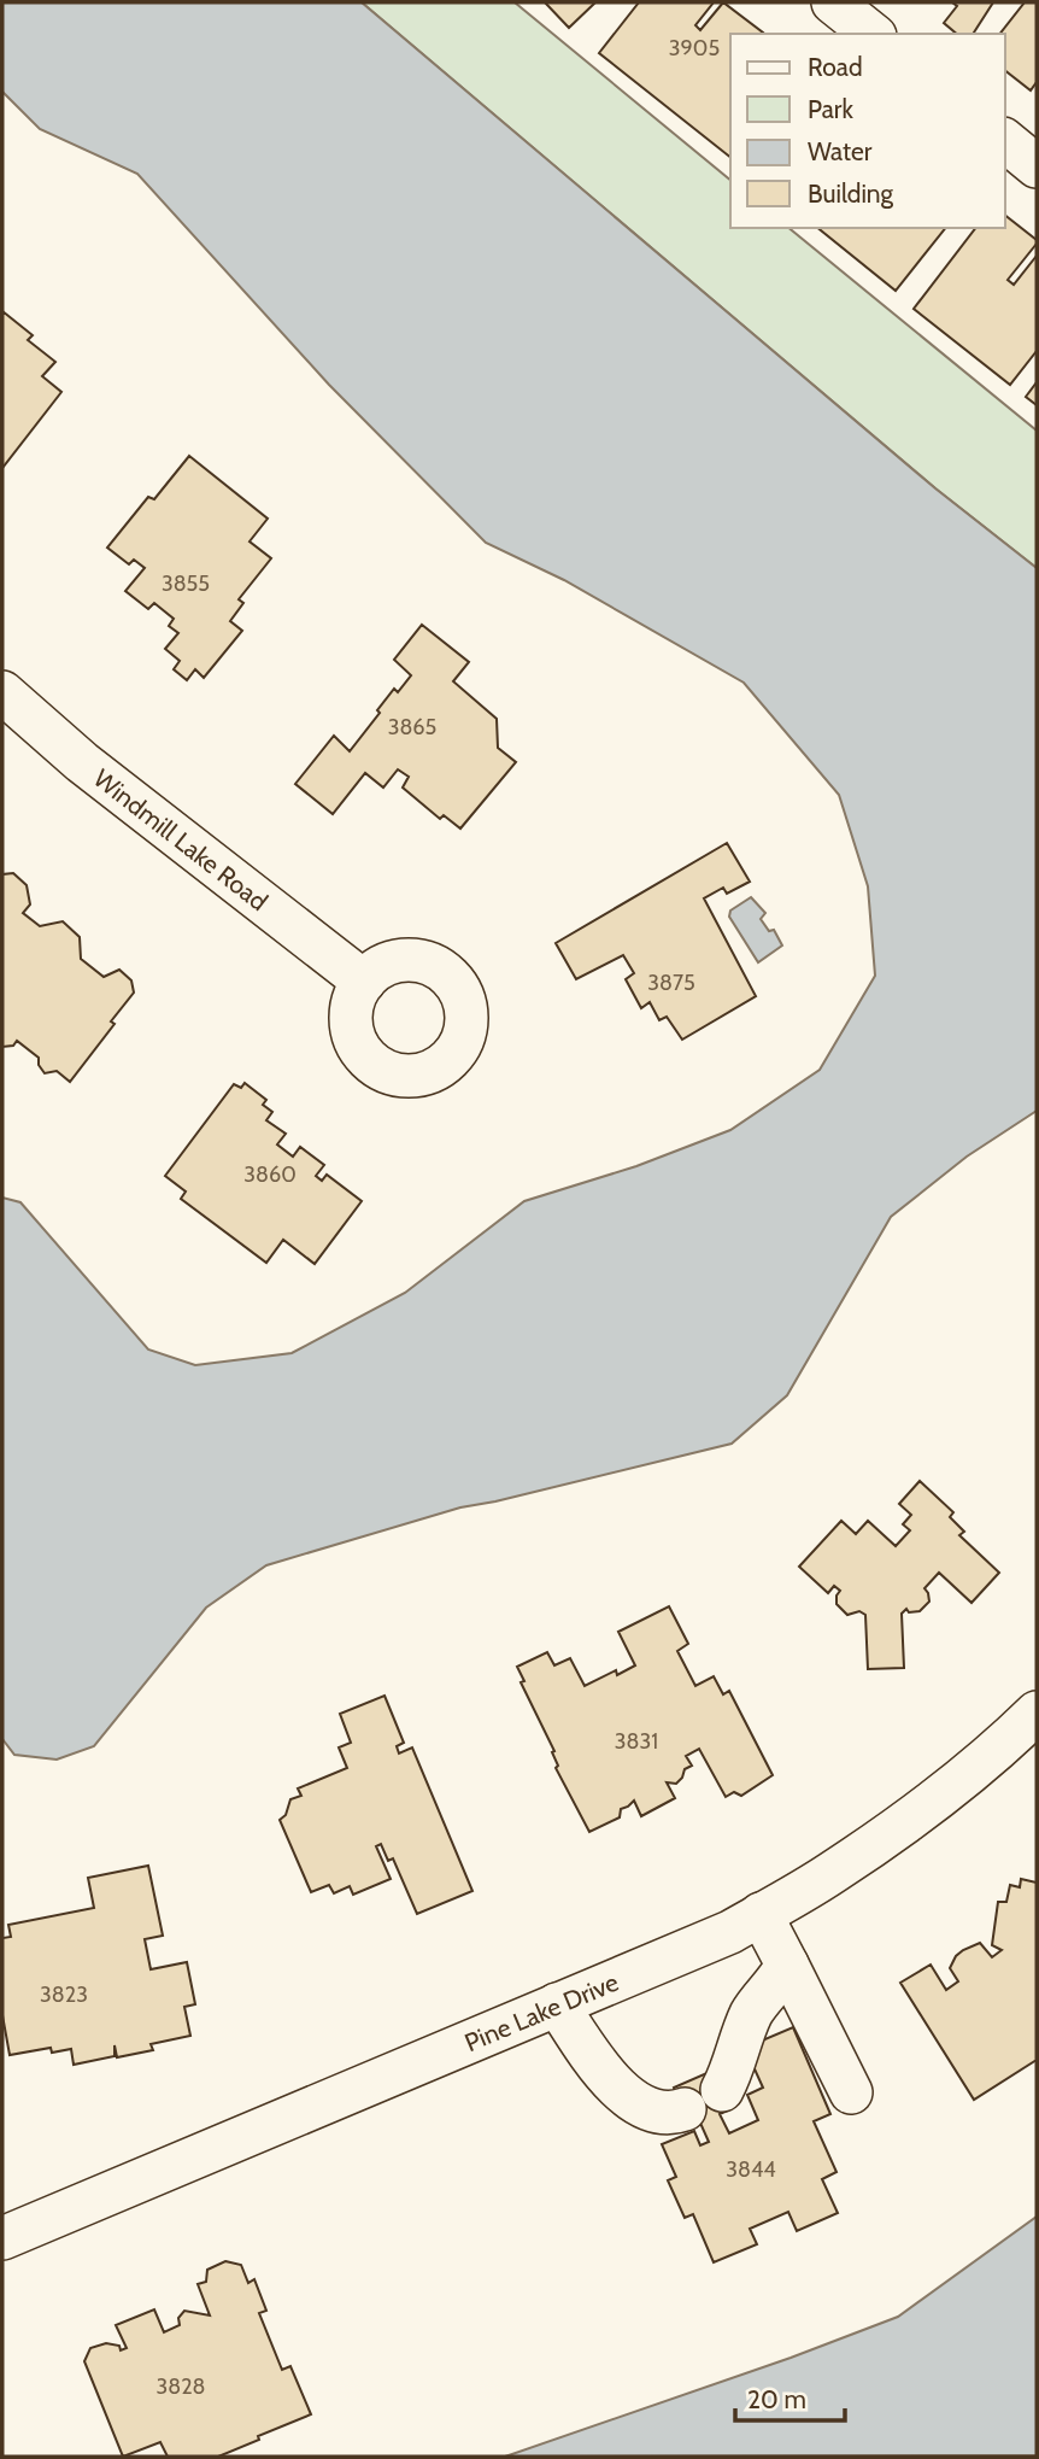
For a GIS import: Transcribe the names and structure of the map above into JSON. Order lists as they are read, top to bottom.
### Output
{
  "streets": {
    "street": ["Windmill Lake Road", "Pine Lake Drive"]
  },
  "house_numbers": [
    "3905",
    "3855",
    "3865",
    "3875",
    "3860",
    "3831",
    "3823",
    "3844",
    "3828"
  ],
  "legend": [
    "Road",
    "Park",
    "Water",
    "Building"
  ],
  "scale_bar": "20 m"
}
